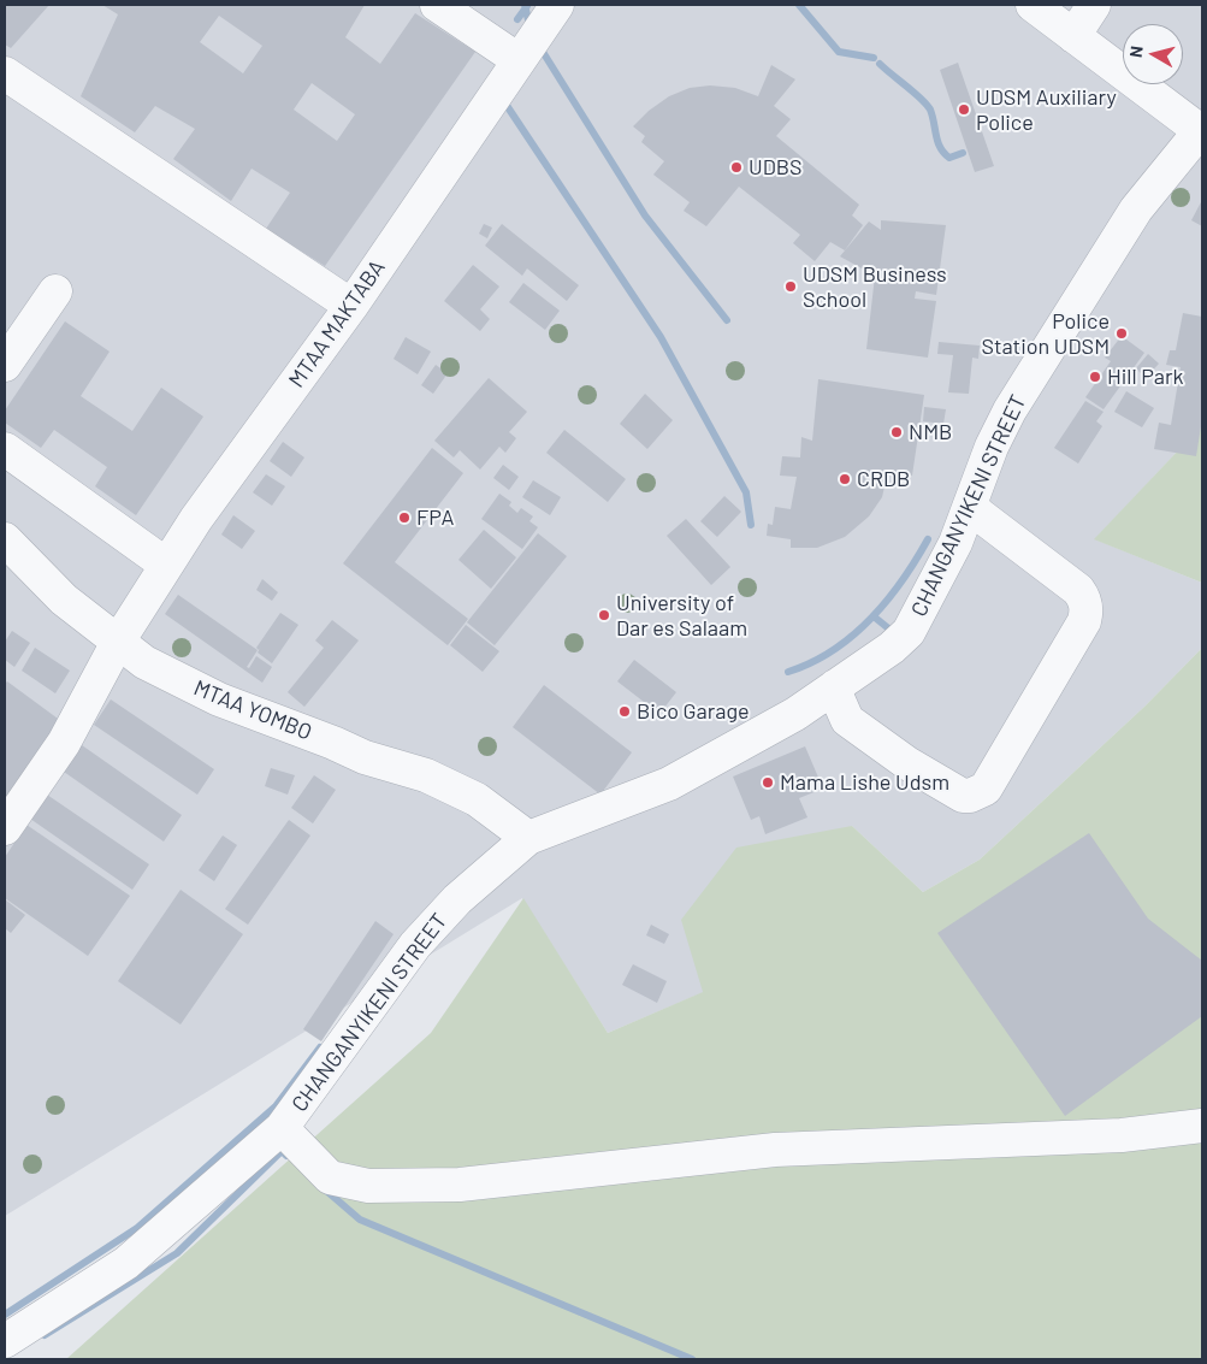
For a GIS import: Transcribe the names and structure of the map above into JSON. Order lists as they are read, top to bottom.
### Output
{
  "streets": {
    "street": ["MTAA MAKTABA", "CHANGANYIKENI STREET", "MTAA YOMBO"]
  },
  "crossings": [
    ["MTAA MAKTABA", "MTAA YOMBO"],
    ["CHANGANYIKENI STREET", "MTAA YOMBO"]
  ],
  "places": [
    "UDSM Auxiliary Police",
    "UDBS",
    "UDSM Business School",
    "Police Station UDSM",
    "Hill Park",
    "NMB",
    "CRDB",
    "FPA",
    "University of Dar es Salaam",
    "Bico Garage",
    "Mama Lishe Udsm"
  ],
  "north": "left"
}
